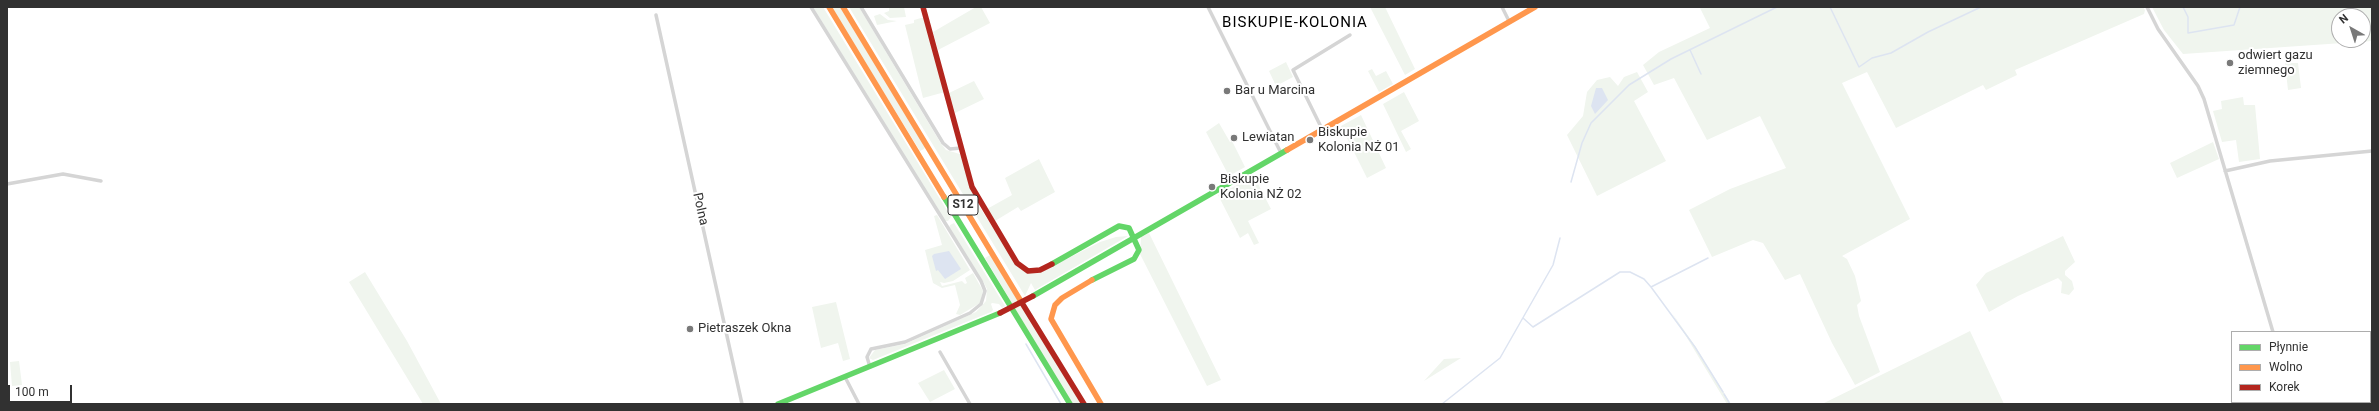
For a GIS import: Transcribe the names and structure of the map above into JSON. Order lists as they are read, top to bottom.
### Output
{
  "streets": {
    "main road": ["S12"],
    "street": ["Polna"]
  },
  "districts": ["BISKUPIE-KOLONIA"],
  "places": [
    "odwiert gazu ziemnego",
    "Bar u Marcina",
    "Lewiatan",
    "Biskupie Kolonia NŻ 01",
    "Biskupie Kolonia NŻ 02",
    "Pietraszek Okna"
  ],
  "legend": ["Płynnie", "Wolno", "Korek"],
  "scale_bar": "100 m",
  "north": "top left"
}
